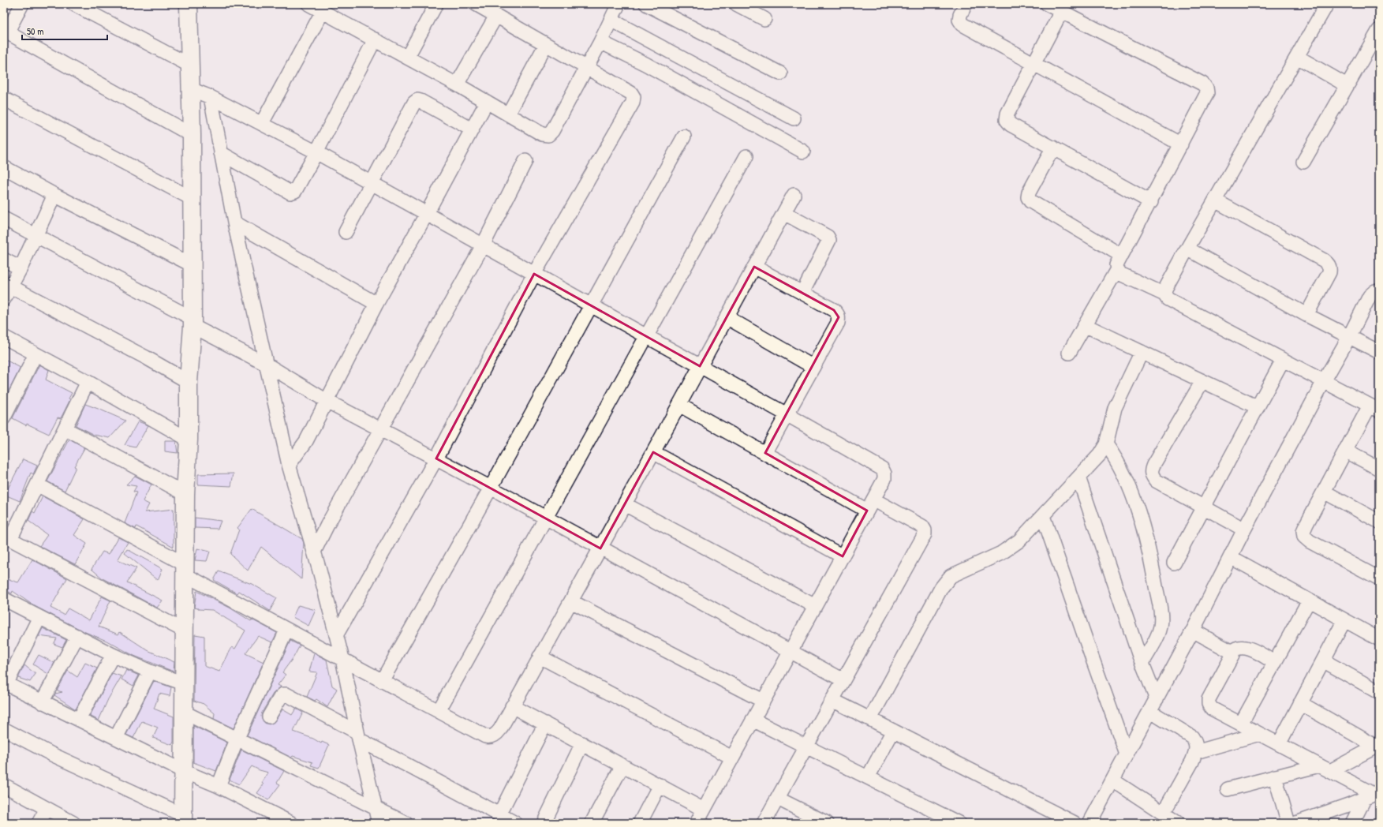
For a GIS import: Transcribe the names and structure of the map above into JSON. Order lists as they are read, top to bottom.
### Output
{
  "scale_bar": "50 m"
}
